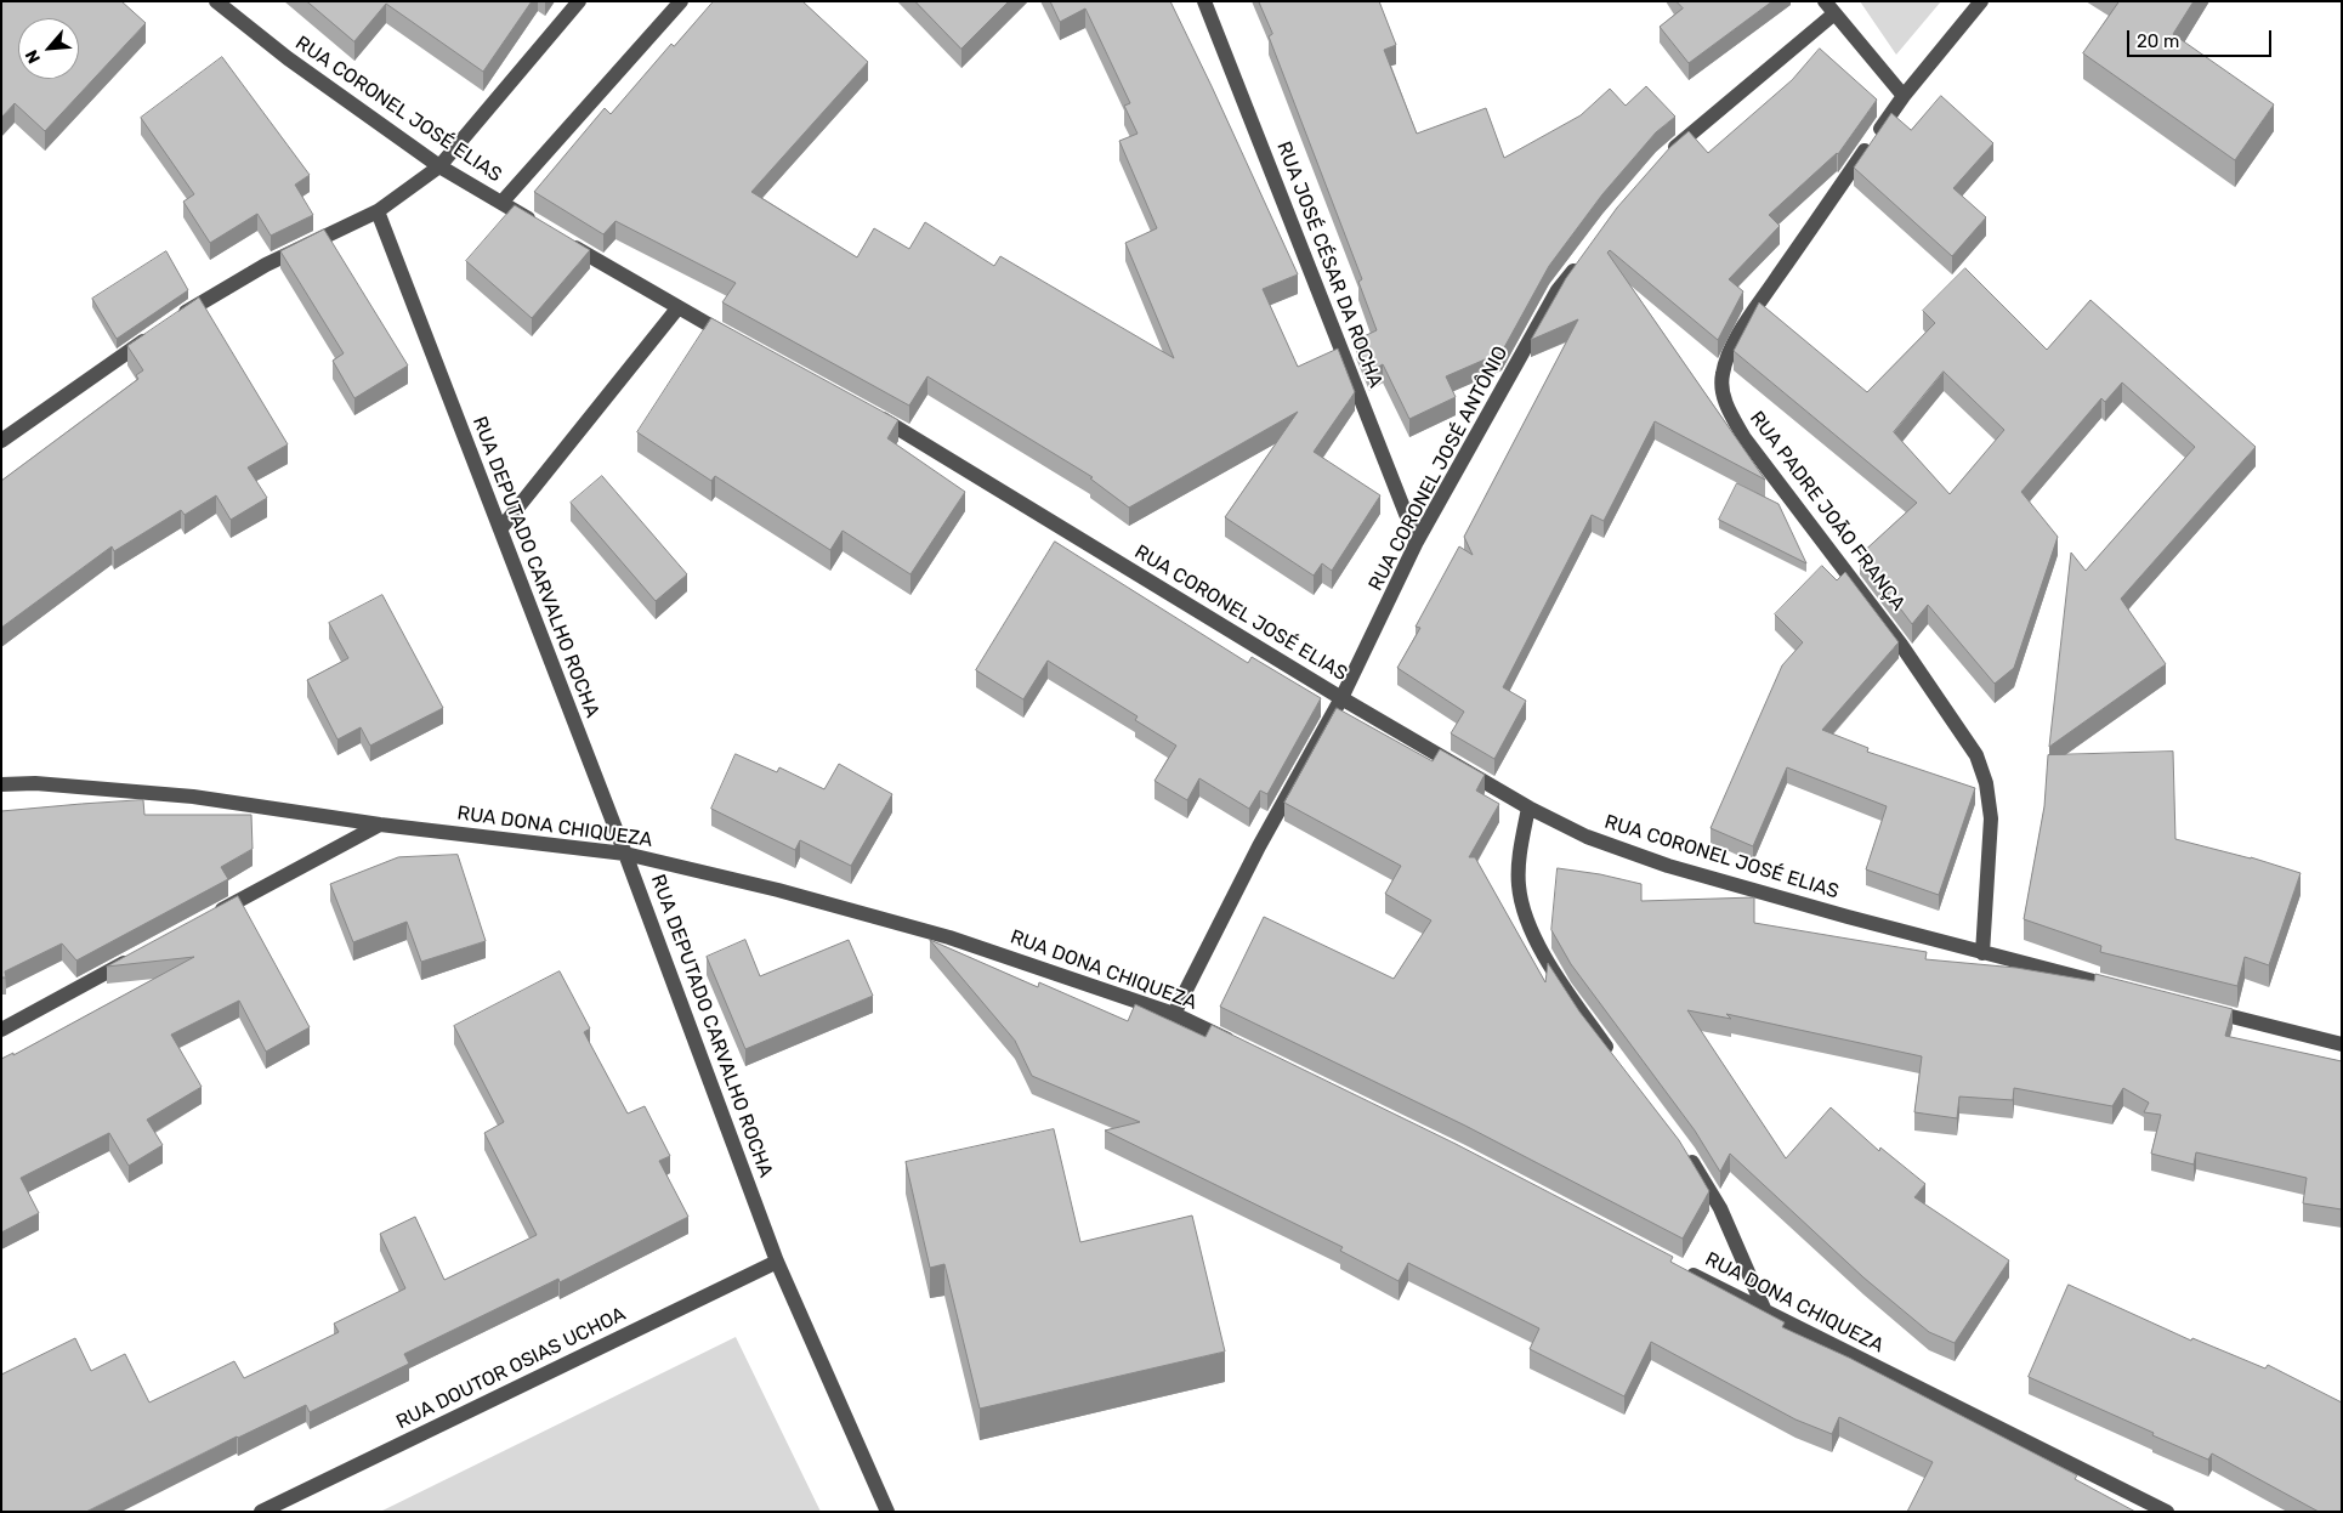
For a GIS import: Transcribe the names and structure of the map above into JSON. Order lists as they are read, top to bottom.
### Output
{
  "streets": {
    "street": [
      "RUA CORONEL JOSÉ ELIAS",
      "RUA JOSÉ CÉSAR DA ROCHA",
      "RUA CORONEL JOSÉ ANTÔNIO",
      "RUA PADRE JOÃO FRANÇA",
      "RUA DEPUTADO CARVALHO ROCHA",
      "RUA DONA CHIQUEZA",
      "RUA DOUTOR OSIAS UCHOA"
    ]
  },
  "crossings": [
    ["RUA CORONEL JOSÉ ELIAS", "RUA CORONEL JOSÉ ANTÔNIO"],
    ["RUA CORONEL JOSÉ ELIAS", "RUA PADRE JOÃO FRANÇA"],
    ["RUA JOSÉ CÉSAR DA ROCHA", "RUA CORONEL JOSÉ ANTÔNIO"],
    ["RUA CORONEL JOSÉ ANTÔNIO", "RUA DONA CHIQUEZA"],
    ["RUA DEPUTADO CARVALHO ROCHA", "RUA DONA CHIQUEZA"],
    ["RUA DEPUTADO CARVALHO ROCHA", "RUA DOUTOR OSIAS UCHOA"]
  ],
  "scale_bar": "20 m",
  "north": "bottom left"
}
